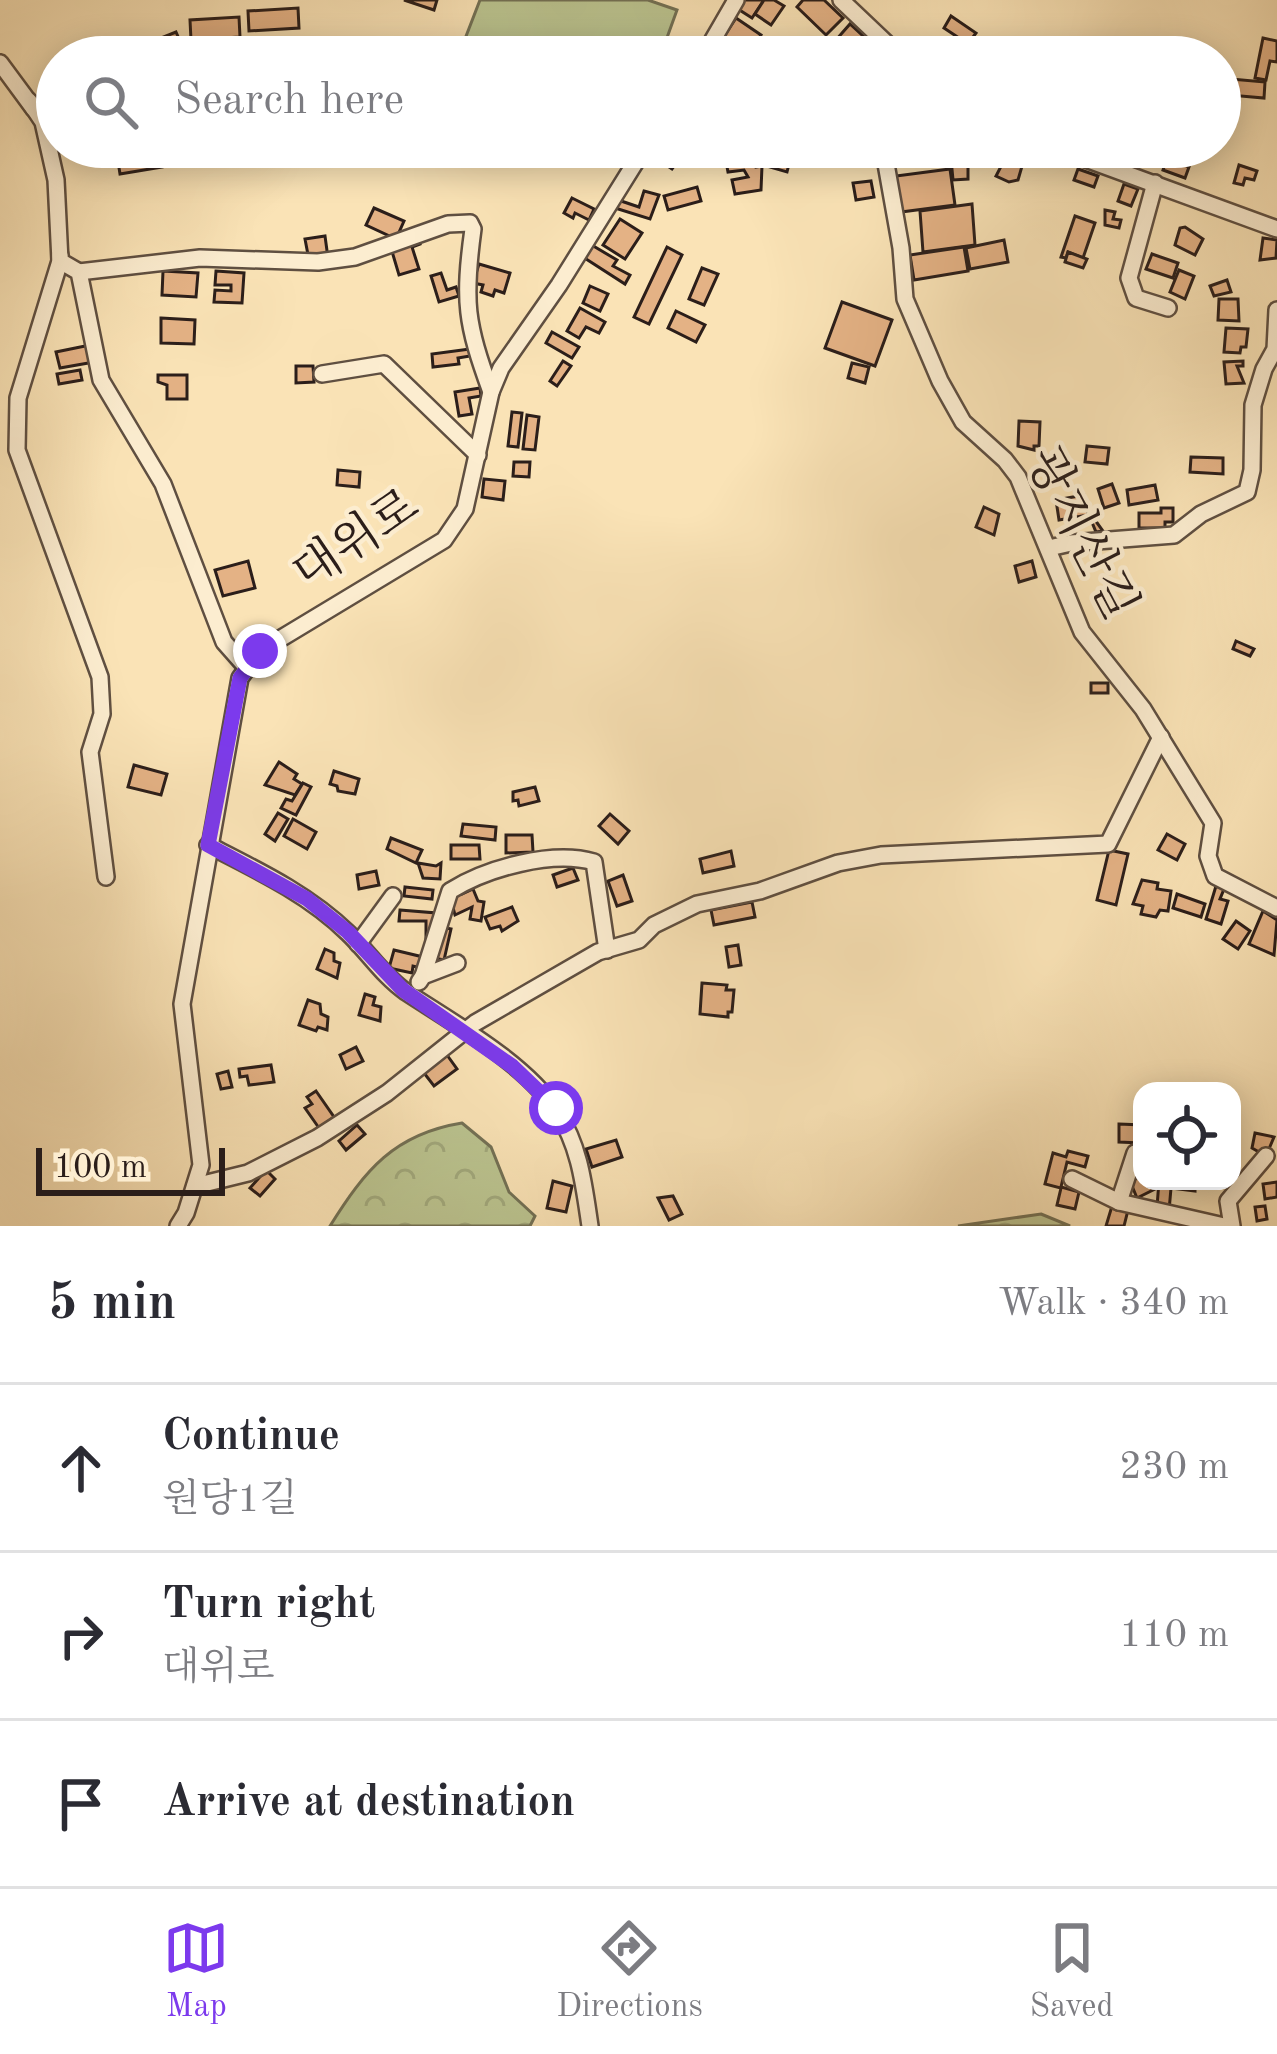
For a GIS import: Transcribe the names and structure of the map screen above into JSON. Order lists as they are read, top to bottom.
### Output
{
  "streets": {
    "street": ["광지산길", "대위로"]
  },
  "scale_bar": "100 m",
  "page": {
    "search": "Search here",
    "scale": "100 m",
    "heading": ["5 min", "Walk · 340 m"],
    "list": [
      ["Continue", "원당1길", "230 m"],
      ["Turn right", "대위로", "110 m"],
      "Arrive at destination"
    ],
    "nav": ["Map", "Directions", "Saved"]
  }
}
